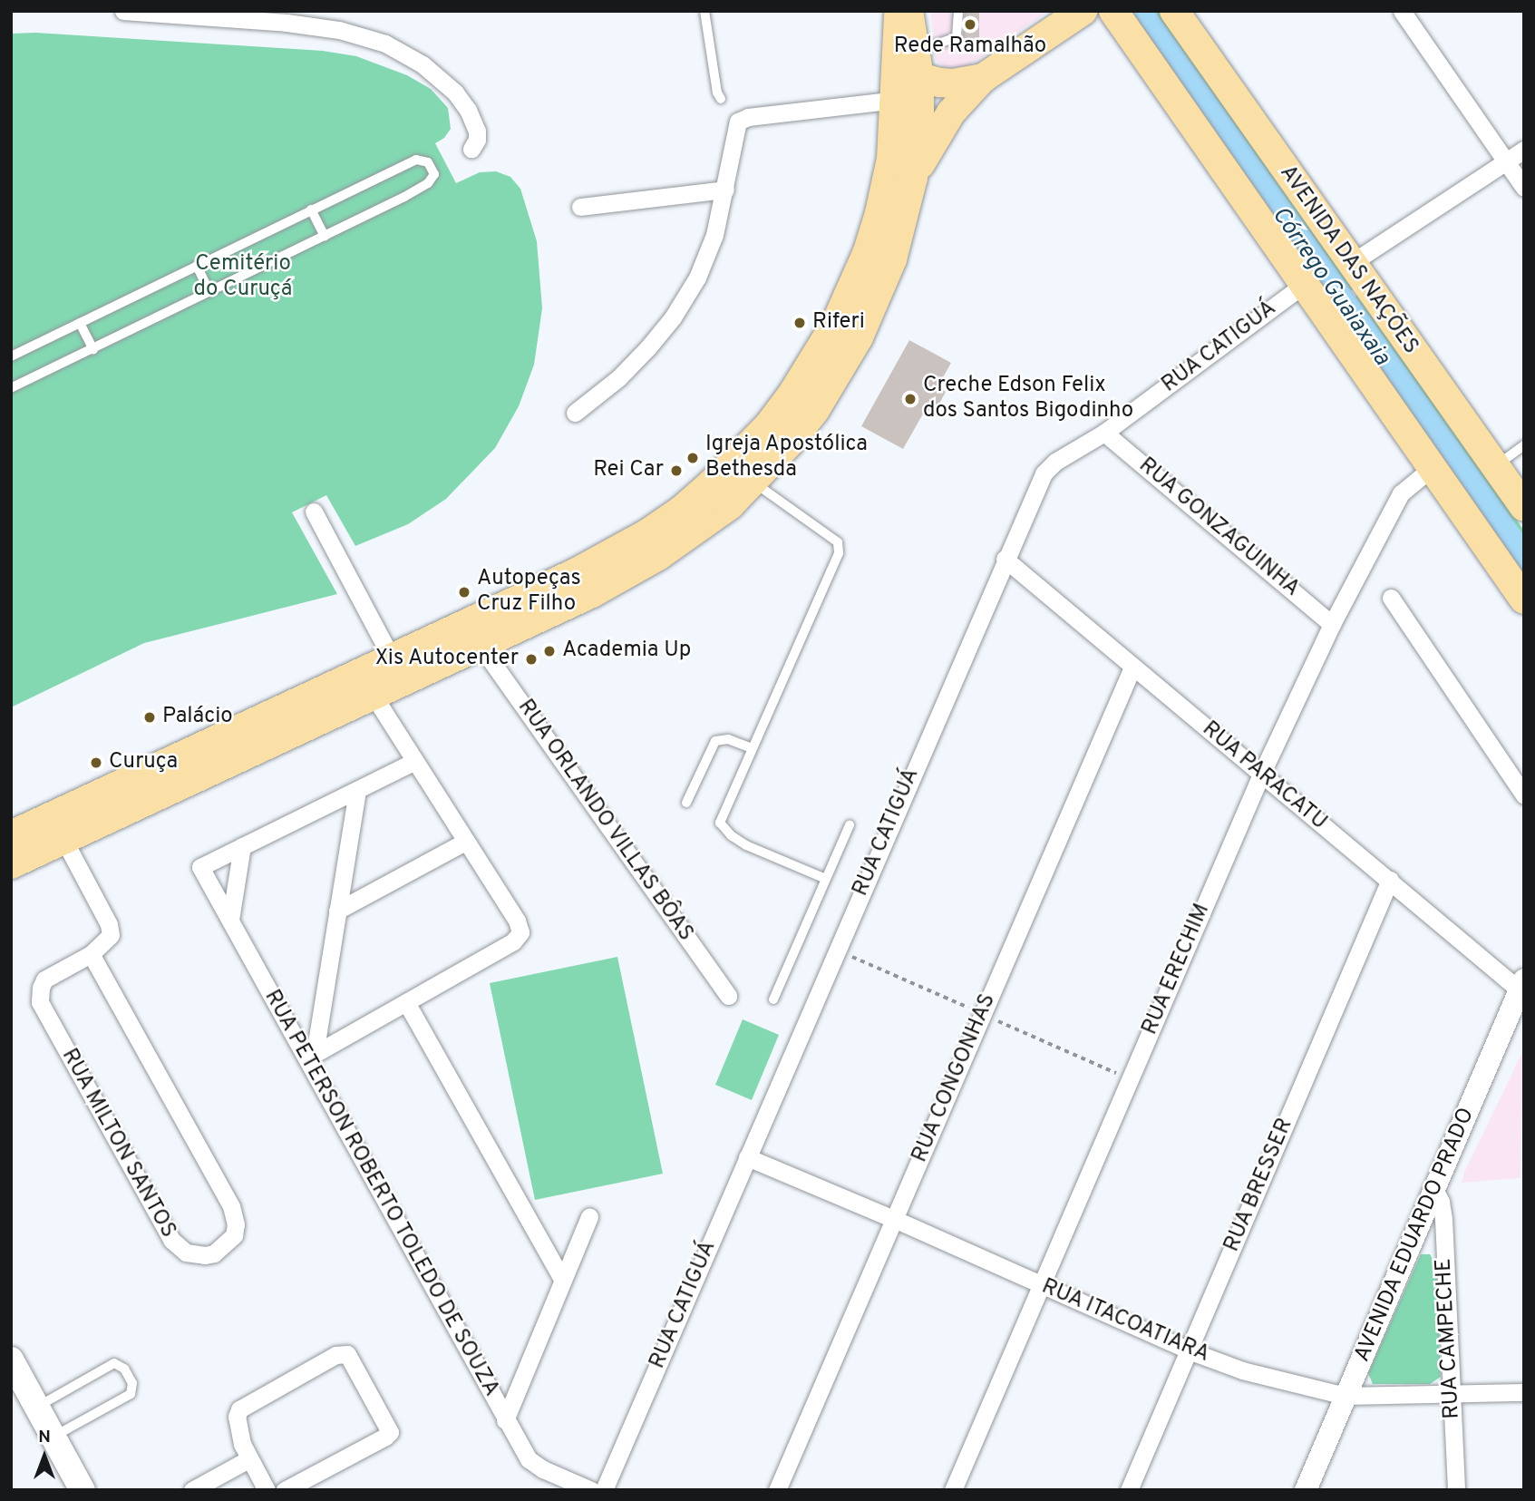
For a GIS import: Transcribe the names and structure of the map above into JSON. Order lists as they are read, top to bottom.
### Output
{
  "streets": {
    "main road": ["AVENIDA DAS NAÇÕES"],
    "street": [
      "RUA CATIGUÁ",
      "RUA GONZAGUINHA",
      "RUA PARACATU",
      "RUA ORLANDO VILLAS BÔAS",
      "RUA ERECHIM",
      "RUA CONGONHAS",
      "RUA MILTON SANTOS",
      "RUA BRESSER",
      "RUA PETERSON ROBERTO TOLEDO DE SOUZA",
      "AVENIDA EDUARDO PRADO",
      "RUA ITACOATIARA",
      "RUA CAMPECHE"
    ]
  },
  "crossings": [
    ["RUA CATIGUÁ", "RUA GONZAGUINHA"],
    ["RUA CATIGUÁ", "RUA PARACATU"],
    ["RUA CATIGUÁ", "RUA ITACOATIARA"],
    ["RUA GONZAGUINHA", "RUA ERECHIM"],
    ["RUA PARACATU", "RUA ERECHIM"],
    ["RUA PARACATU", "RUA CONGONHAS"],
    ["RUA PARACATU", "RUA BRESSER"],
    ["RUA PARACATU", "AVENIDA EDUARDO PRADO"],
    ["RUA ERECHIM", "RUA ITACOATIARA"],
    ["RUA CONGONHAS", "RUA ITACOATIARA"],
    ["RUA BRESSER", "RUA ITACOATIARA"],
    ["AVENIDA EDUARDO PRADO", "RUA ITACOATIARA"],
    ["AVENIDA EDUARDO PRADO", "RUA CAMPECHE"],
    ["RUA ITACOATIARA", "RUA CAMPECHE"]
  ],
  "water": ["Córrego Guaiaxaia"],
  "parks": ["Cemitério do Curuçá"],
  "places": [
    "Rede Ramalhão",
    "Riferi",
    "Creche Edson Felix dos Santos Bigodinho",
    "Igreja Apostólica Bethesda",
    "Rei Car",
    "Autopeças Cruz Filho",
    "Academia Up",
    "Xis Autocenter",
    "Palácio",
    "Curuça"
  ],
  "north": "top"
}
